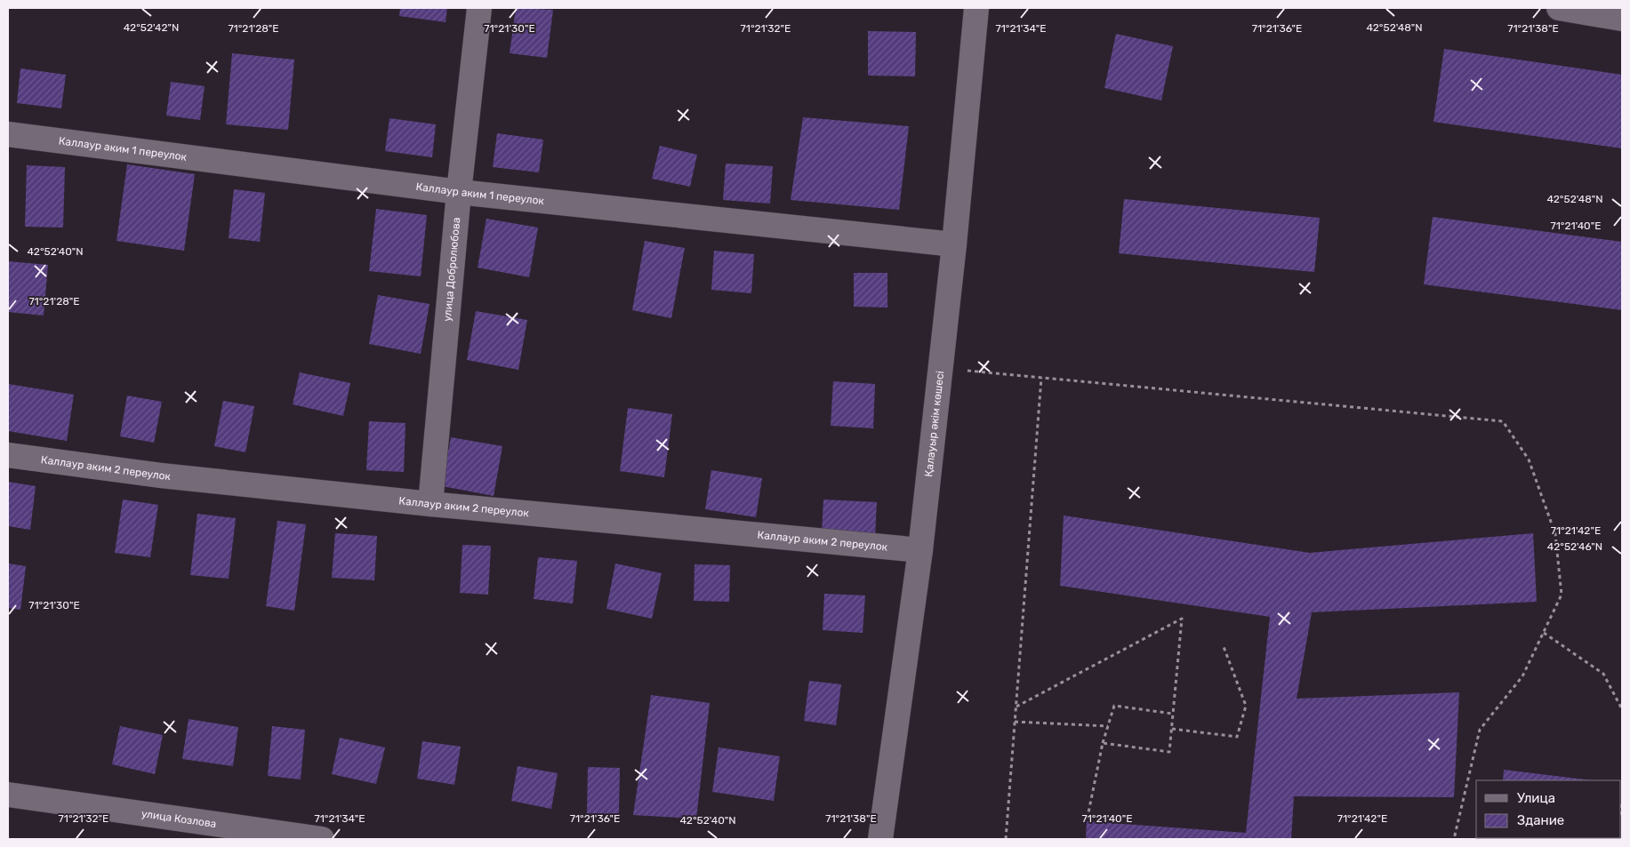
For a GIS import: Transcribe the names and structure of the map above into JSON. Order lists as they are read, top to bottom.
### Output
{
  "streets": {
    "street": [
      "Каллаур аким 1 переулок",
      "улица Добролюбова",
      "Қалауыр әкім көшесі",
      "Каллаур аким 2 переулок",
      "улица Козлова"
    ]
  },
  "crossings": [
    ["Каллаур аким 1 переулок", "улица Добролюбова"],
    ["Каллаур аким 1 переулок", "Қалауыр әкім көшесі"],
    ["улица Добролюбова", "Каллаур аким 2 переулок"],
    ["Қалауыр әкім көшесі", "Каллаур аким 2 переулок"]
  ],
  "legend": ["Улица", "Здание"],
  "coordinates": [
    "42°52'42\"N",
    "42°52'48\"N",
    "71°21'28\"E",
    "71°21'30\"E",
    "71°21'32\"E",
    "71°21'34\"E",
    "71°21'36\"E",
    "71°21'38\"E",
    "71°21'40\"E",
    "42°52'40\"N",
    "71°21'42\"E",
    "42°52'46\"N"
  ]
}
